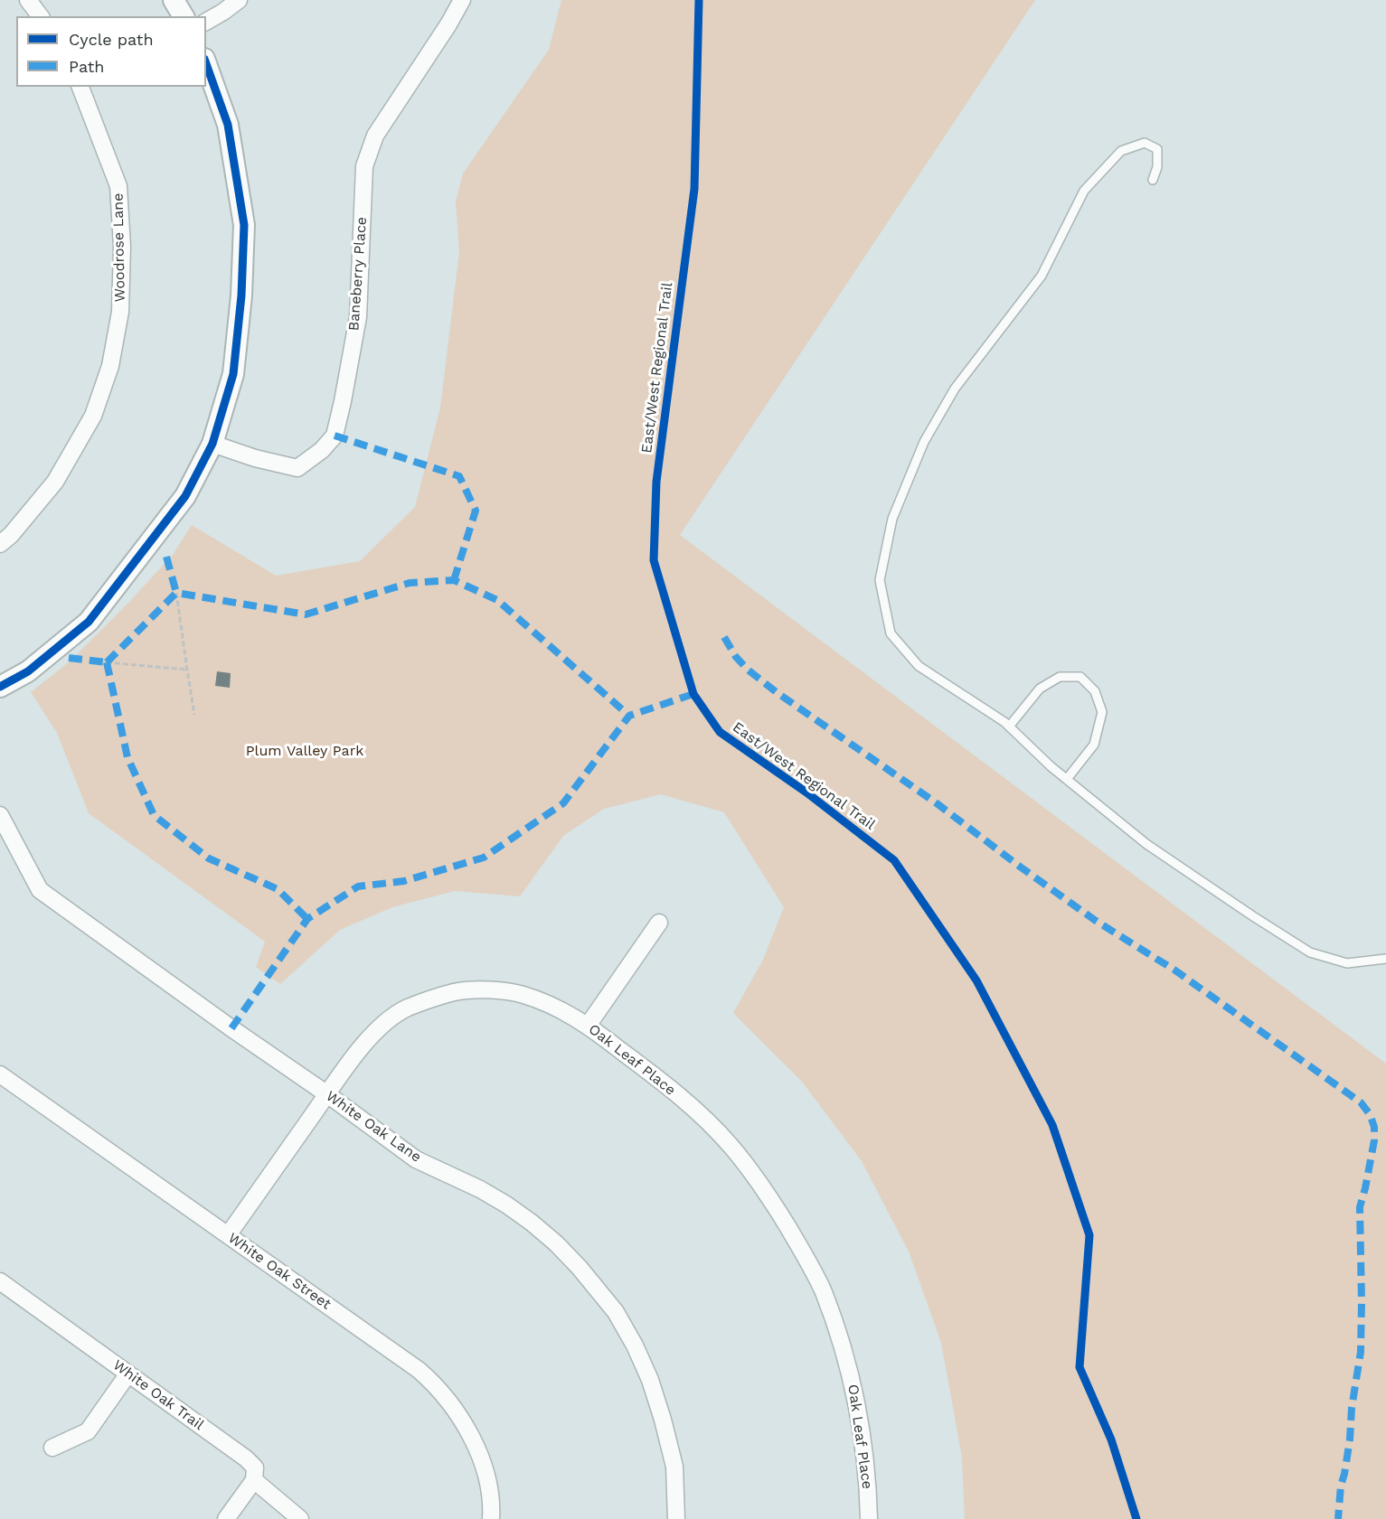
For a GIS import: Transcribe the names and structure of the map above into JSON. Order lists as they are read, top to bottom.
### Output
{
  "streets": {
    "street": [
      "Woodrose Lane",
      "Baneberry Place",
      "Oak Leaf Place",
      "White Oak Lane",
      "White Oak Street",
      "White Oak Trail"
    ],
    "cycle path": ["East/West Regional Trail"]
  },
  "crossings": [
    ["Oak Leaf Place", "White Oak Lane"],
    ["Oak Leaf Place", "White Oak Street"]
  ],
  "parks": ["Plum Valley Park"],
  "legend": ["Cycle path", "Path"]
}
